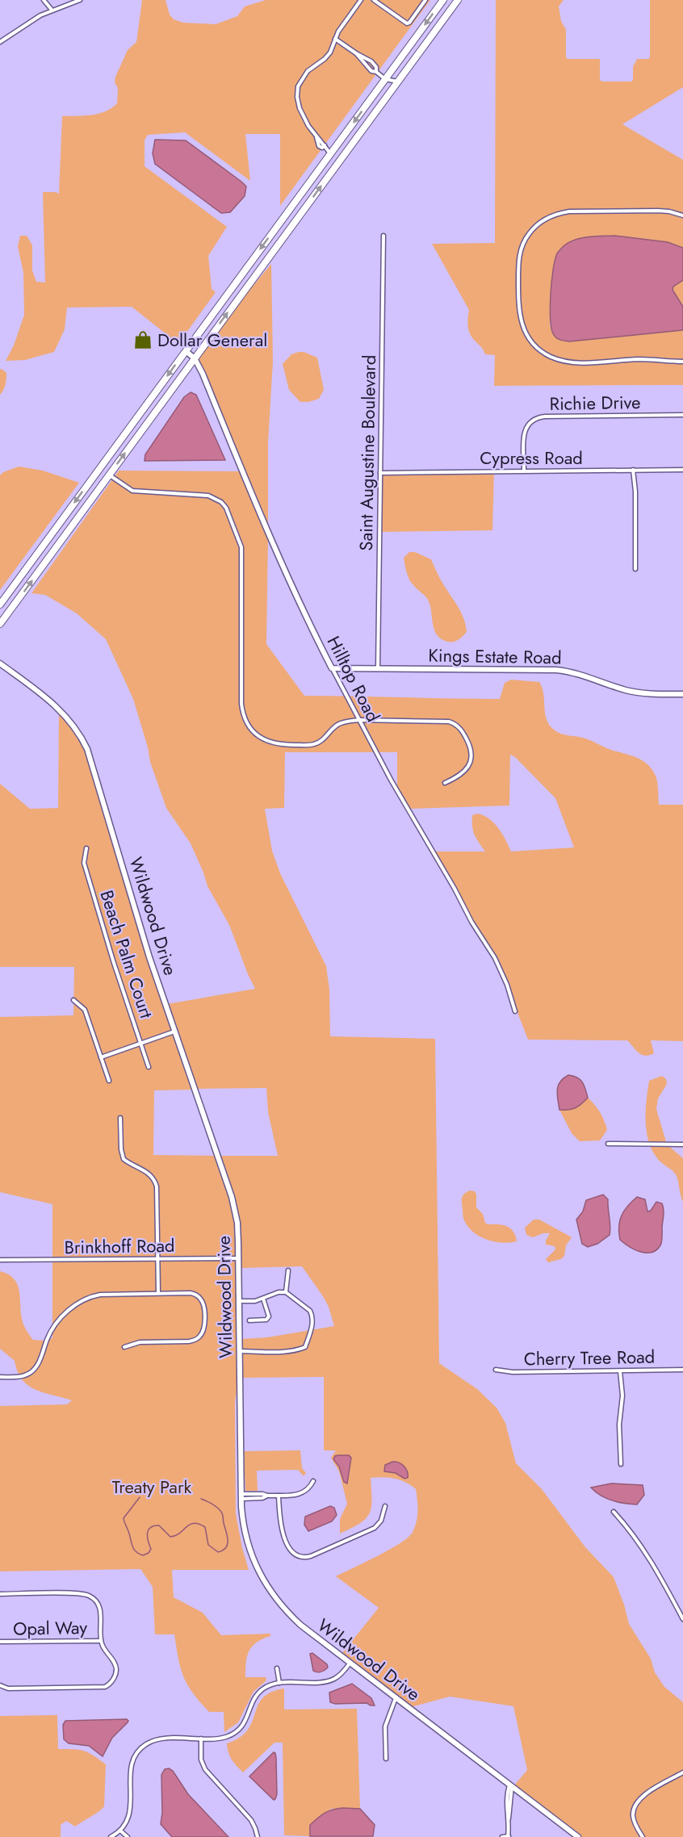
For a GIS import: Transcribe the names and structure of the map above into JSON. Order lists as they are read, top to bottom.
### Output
{
  "streets": {
    "street": [
      "Richie Drive",
      "Saint Augustine Boulevard",
      "Cypress Road",
      "Kings Estate Road",
      "Hilltop Road",
      "Wildwood Drive",
      "Beach Palm Court",
      "Brinkhoff Road",
      "Cherry Tree Road",
      "Opal Way"
    ]
  },
  "crossings": [
    ["Richie Drive", "Cypress Road"],
    ["Saint Augustine Boulevard", "Cypress Road"],
    ["Saint Augustine Boulevard", "Kings Estate Road"],
    ["Kings Estate Road", "Hilltop Road"],
    ["Wildwood Drive", "Brinkhoff Road"]
  ],
  "parks": ["Treaty Park"],
  "places": {
    "shop": ["Dollar General"]
  }
}
